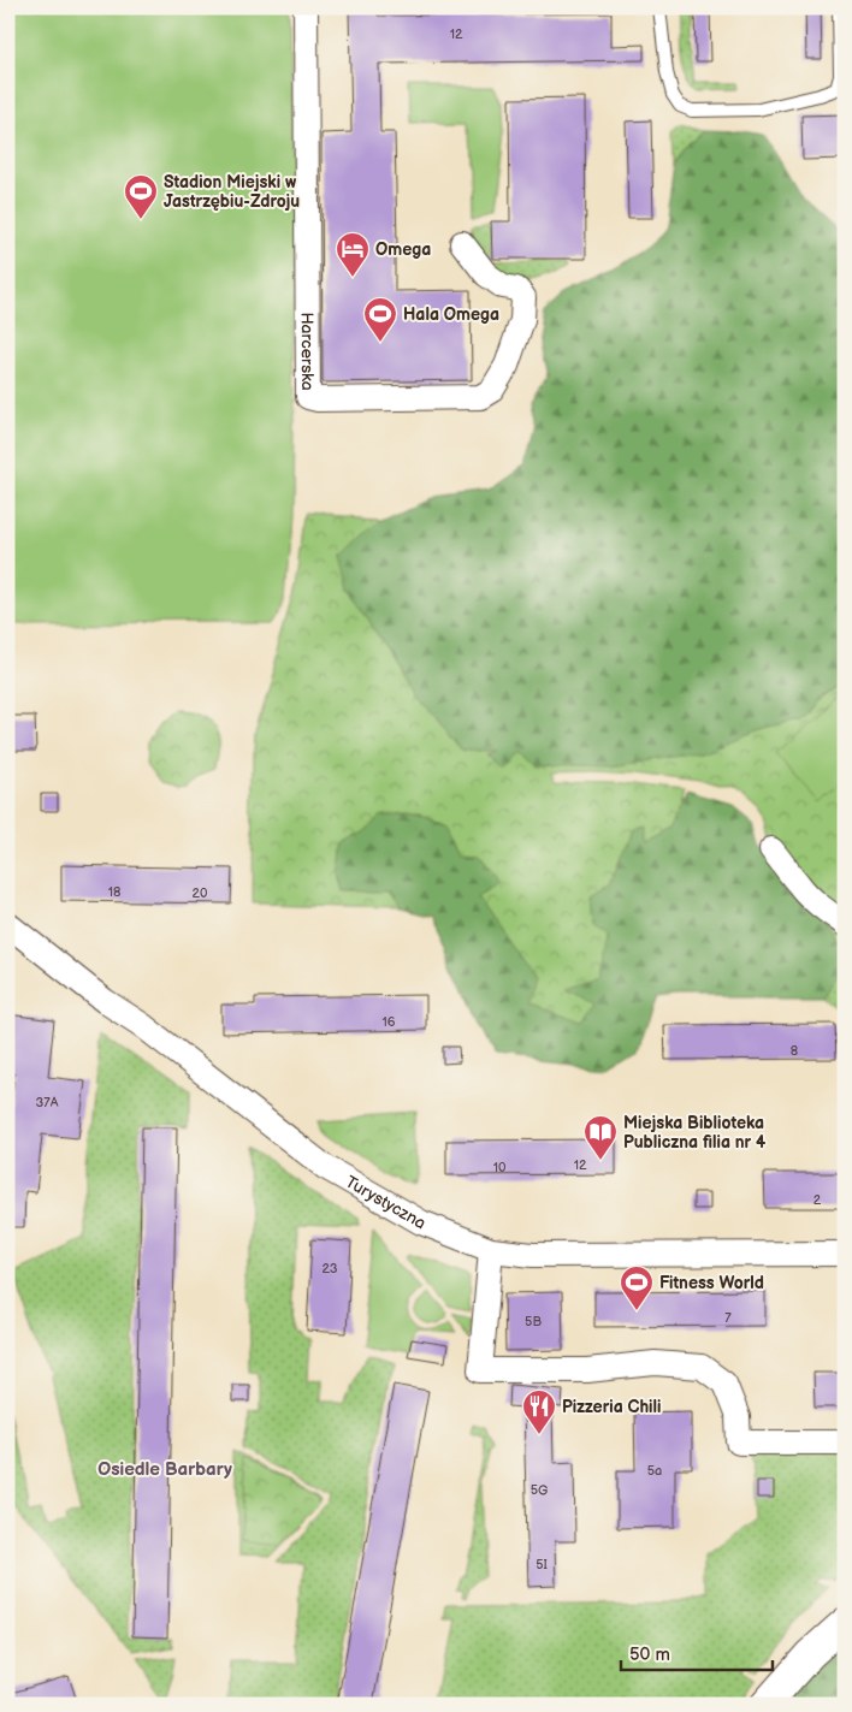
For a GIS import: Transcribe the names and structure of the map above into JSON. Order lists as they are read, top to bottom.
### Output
{
  "streets": {
    "street": ["Harcerska", "Turystyczna"]
  },
  "districts": ["Osiedle Barbary"],
  "places": {
    "sports": ["Stadion Miejski w Jastrzębiu-Zdroju", "Hala Omega", "Fitness World"],
    "hotel": ["Omega"],
    "library": ["Miejska Biblioteka Publiczna filia nr 4"],
    "restaurant": ["Pizzeria Chili"]
  },
  "house_numbers": [
    "12",
    "18",
    "20",
    "16",
    "8",
    "37A",
    "12",
    "10",
    "2",
    "23",
    "7",
    "5B",
    "5a",
    "5G",
    "5I"
  ],
  "scale_bar": "50 m"
}
